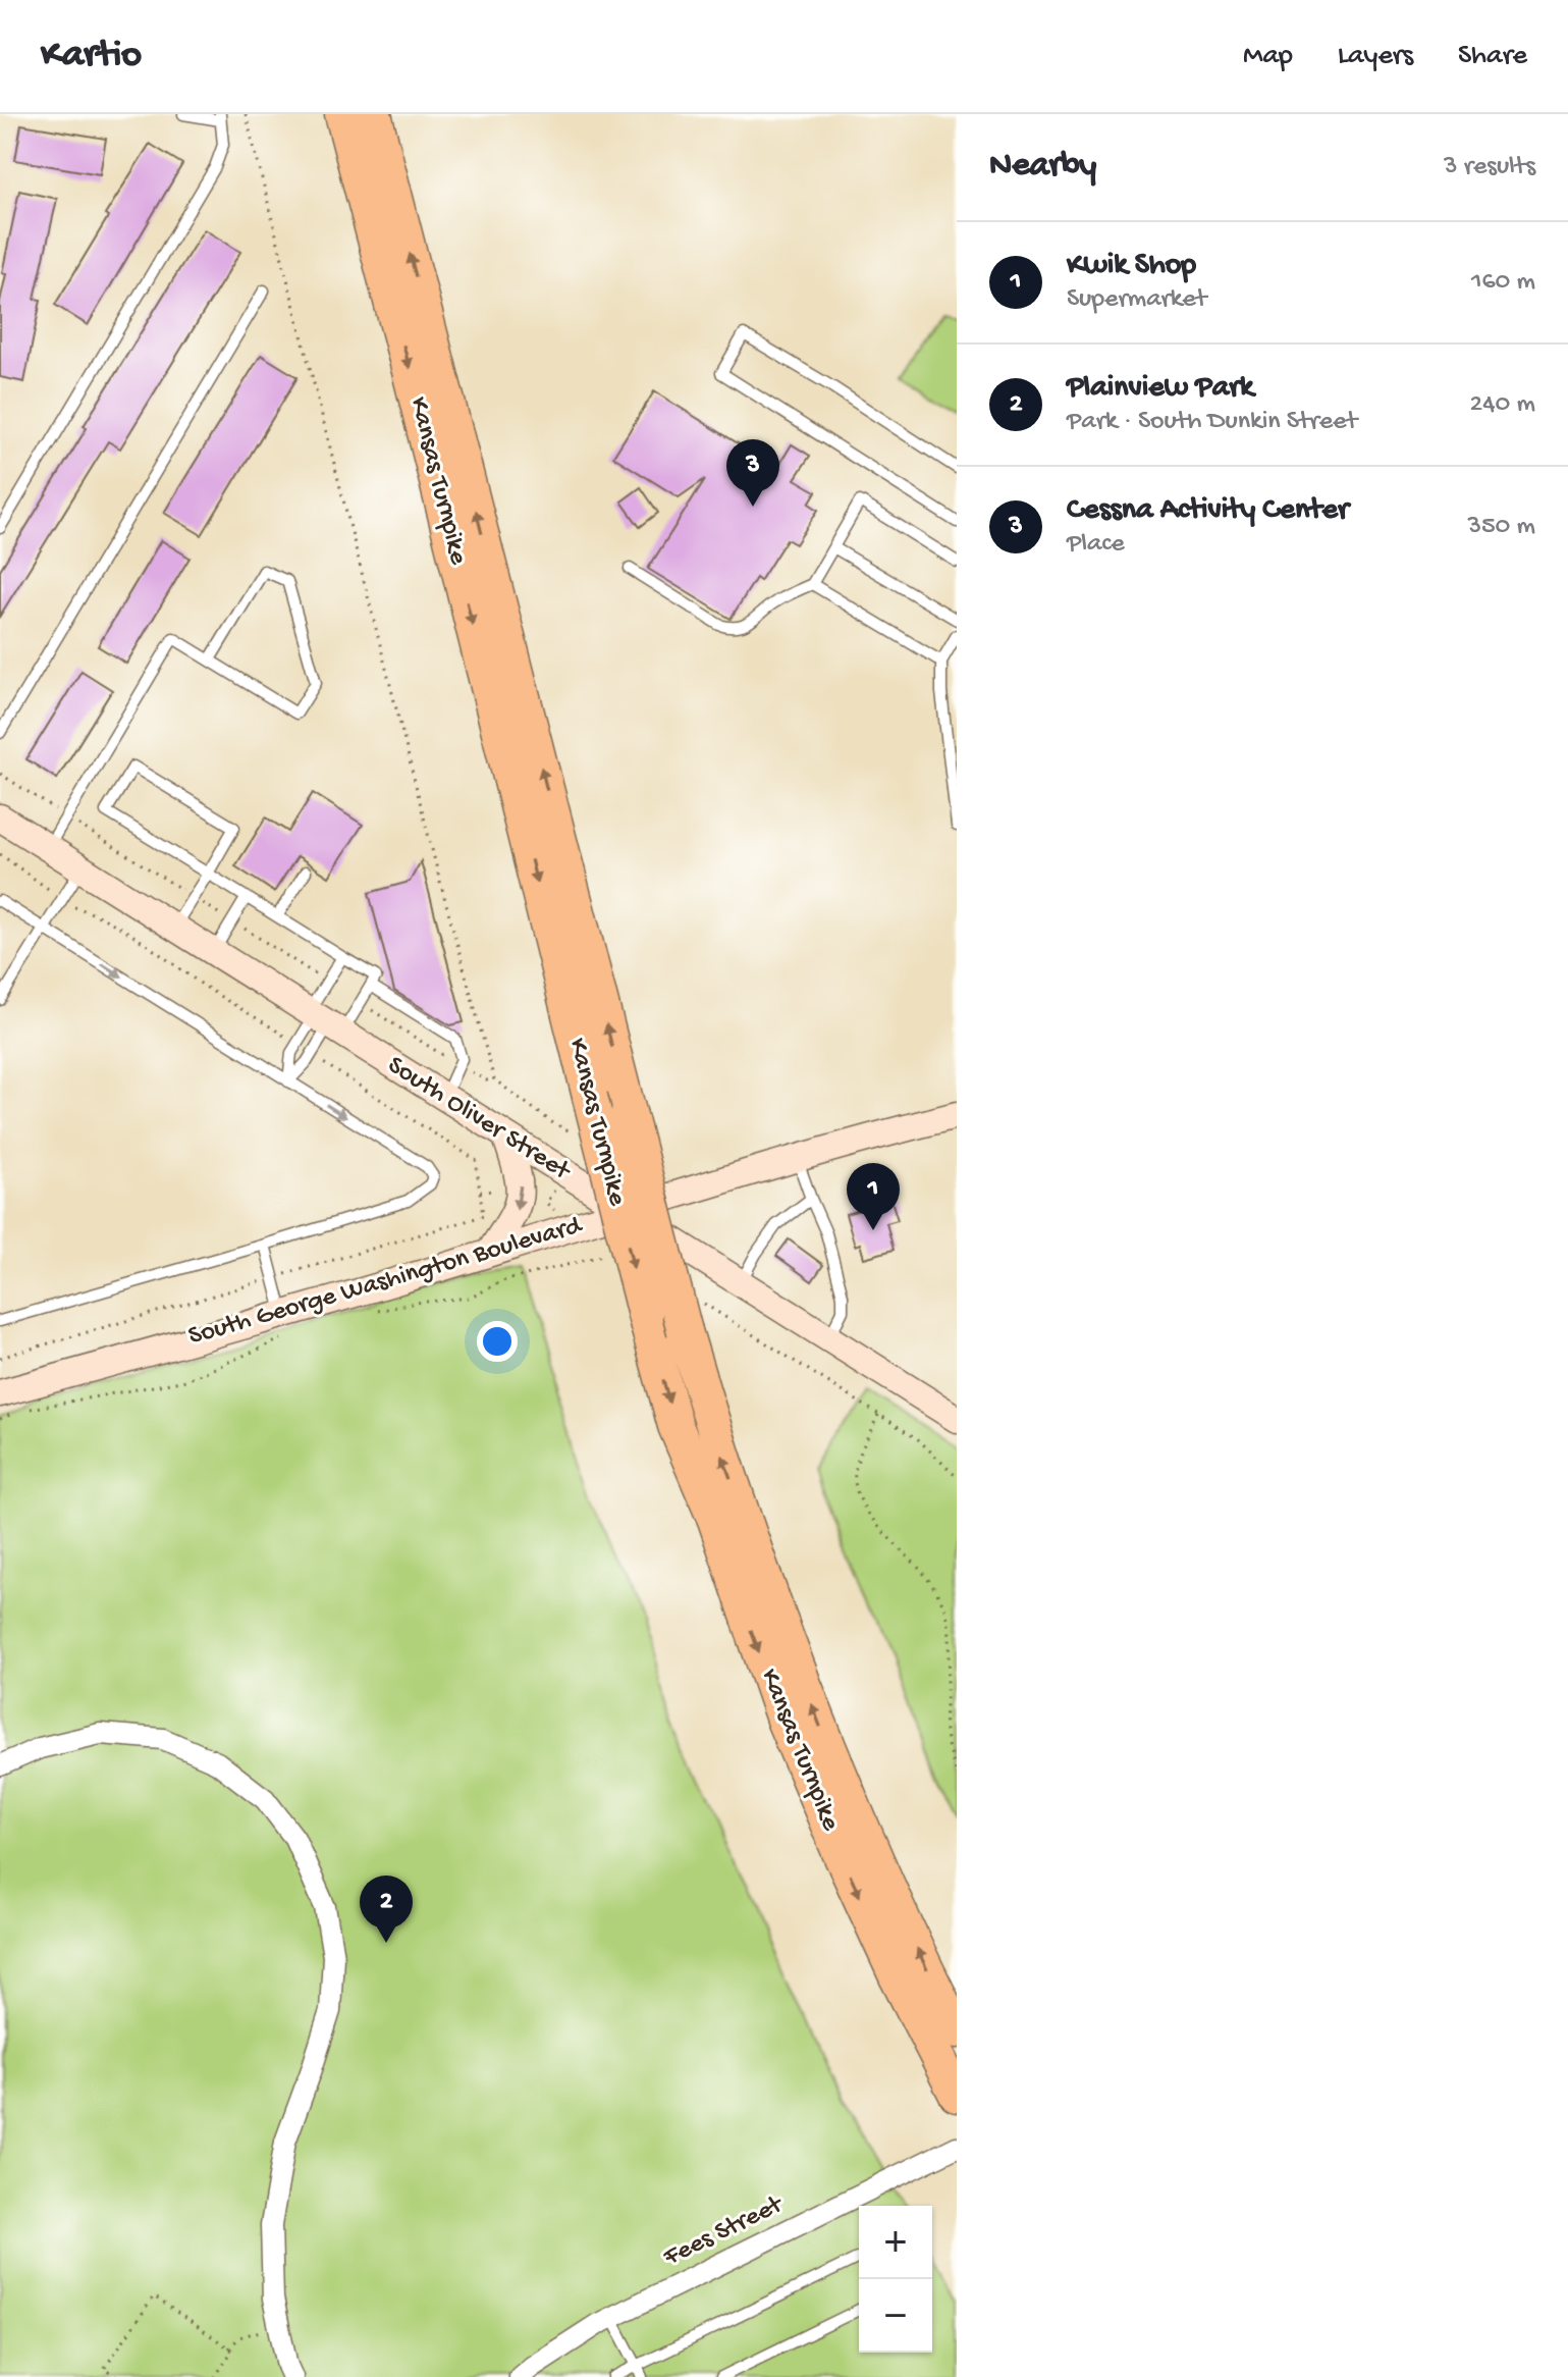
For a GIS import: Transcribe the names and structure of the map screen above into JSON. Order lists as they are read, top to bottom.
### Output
{
  "streets": {
    "highway": ["Kansas Turnpike"],
    "street": ["South Oliver Street", "South George Washington Boulevard", "Fees Street"]
  },
  "crossings": [
    ["South Oliver Street", "South George Washington Boulevard"]
  ],
  "page": {
    "header": "Kartio",
    "nav": ["Map", "Layers", "Share"],
    "heading": ["Nearby", "3 results"],
    "list": [
      {
        "mark": "1",
        "name": "Kwik Shop",
        "note": "Supermarket",
        "value": "160 m"
      },
      {
        "mark": "2",
        "name": "Plainview Park",
        "note": "Park · South Dunkin Street",
        "value": "240 m"
      },
      {
        "mark": "3",
        "name": "Cessna Activity Center",
        "note": "Place",
        "value": "350 m"
      }
    ],
    "pins": ["3", "1", "2"],
    "map_buttons": ["+", "−"]
  }
}
